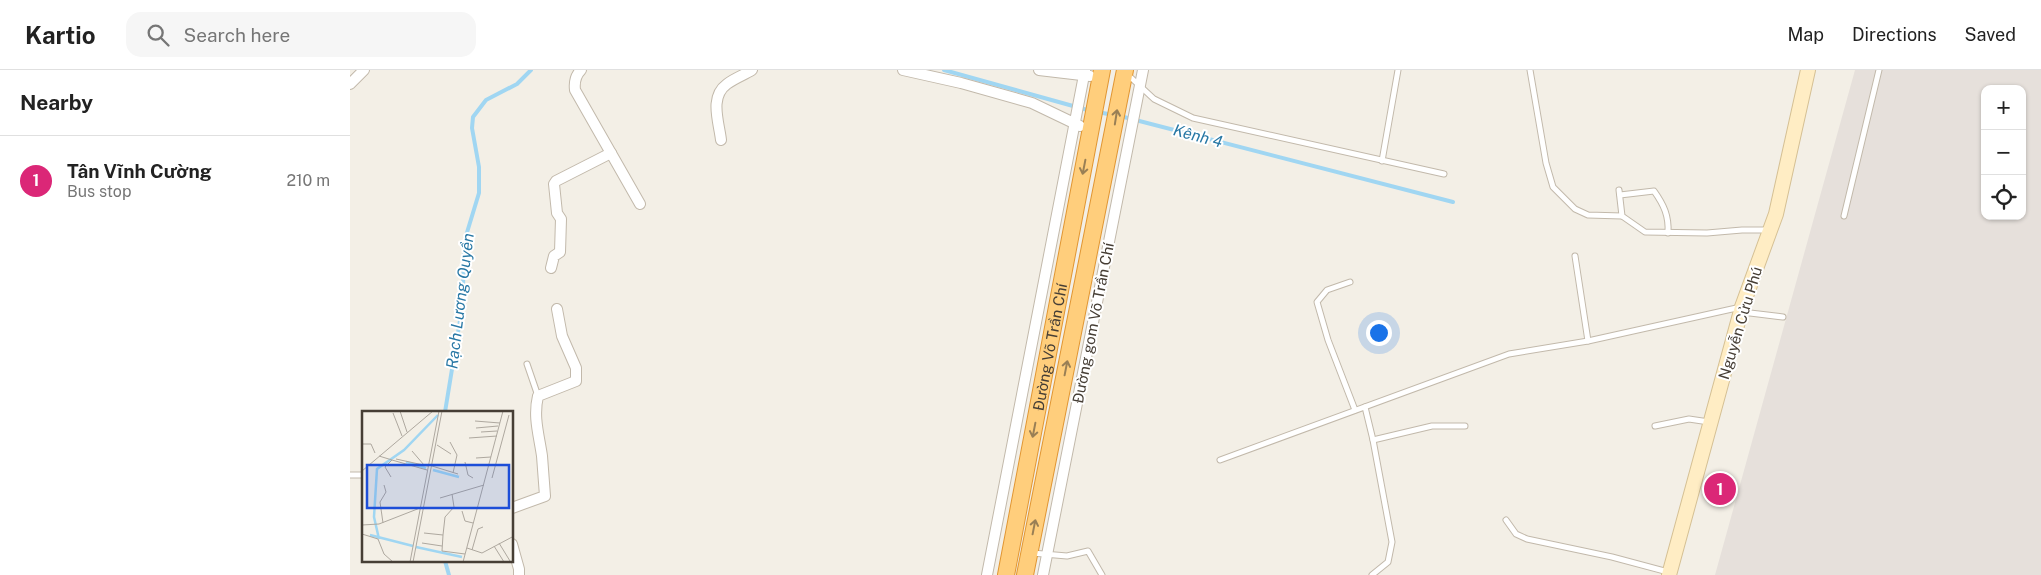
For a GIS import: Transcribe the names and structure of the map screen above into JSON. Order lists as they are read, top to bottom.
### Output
{
  "streets": {
    "highway": ["Đường Võ Trần Chí"],
    "main road": ["Nguyễn Cửu Phú"],
    "street": ["Đường gom Võ Trần Chí"]
  },
  "water": ["Kênh 4", "Rạch Lương Quyền"],
  "page": {
    "header": "Kartio",
    "search": "Search here",
    "nav": ["Map", "Directions", "Saved"],
    "heading": "Nearby",
    "map_buttons": ["+", "−"],
    "list": [
      {
        "mark": "1",
        "name": "Tân Vĩnh Cường",
        "note": "Bus stop",
        "value": "210 m"
      }
    ],
    "pins": "1"
  }
}
